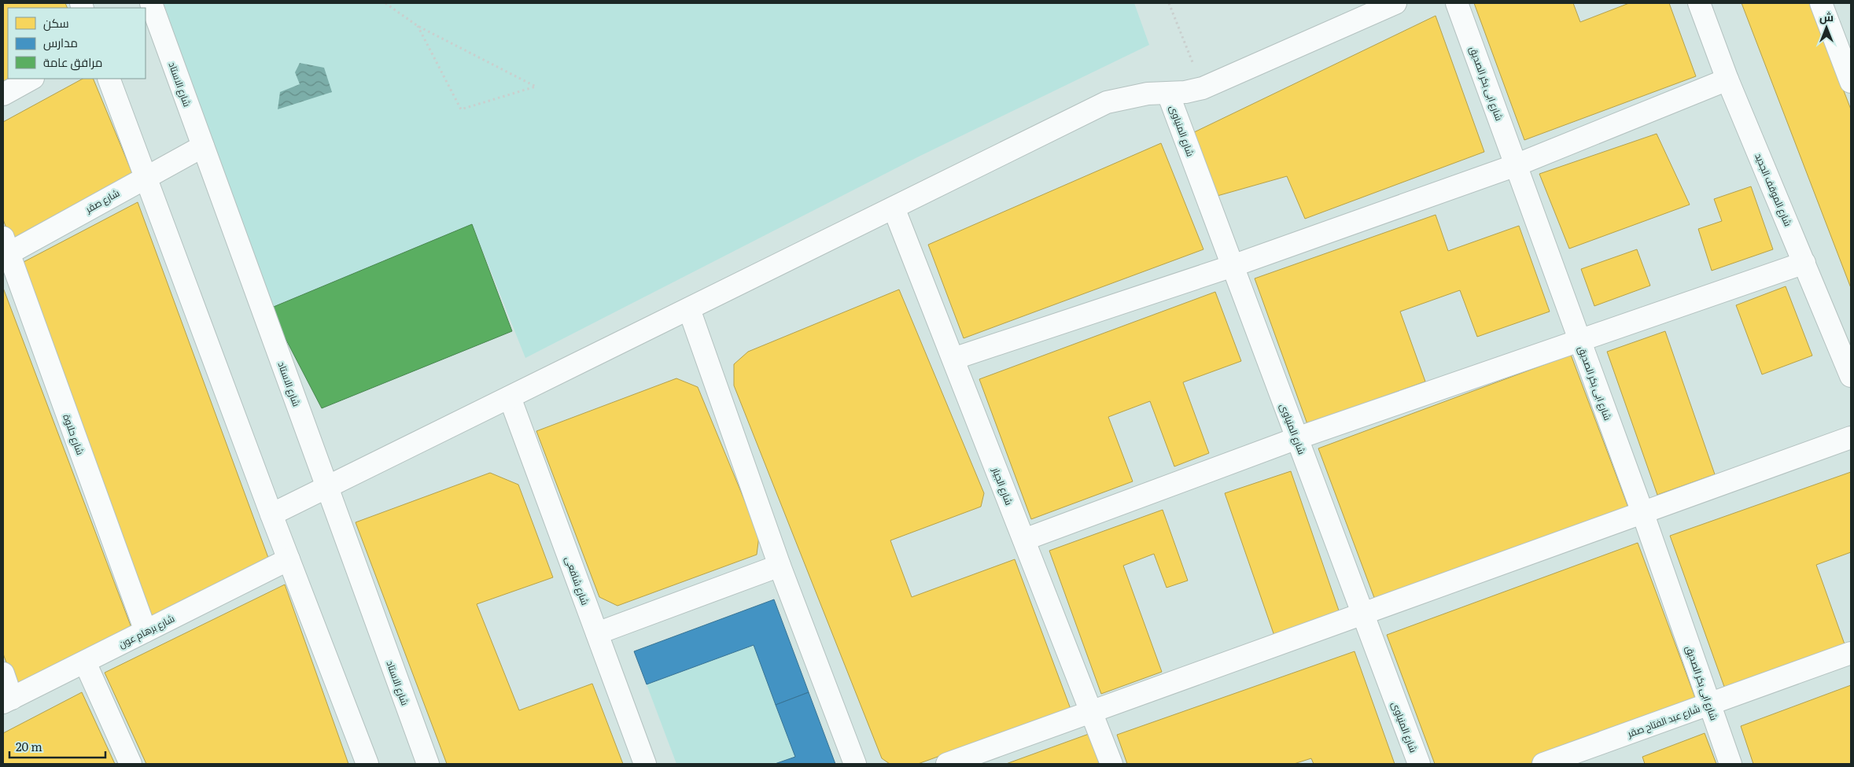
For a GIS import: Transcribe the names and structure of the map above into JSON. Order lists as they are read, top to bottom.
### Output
{
  "streets": {
    "street": [
      "شارع ابى بكر الصديق",
      "شارع الاستاد",
      "شارع المنياوى",
      "شارع الموقف الجديد",
      "شارع صقر",
      "شارع حلاوة",
      "شارع الجيار",
      "شارع شافعى",
      "شارع برهام عون",
      "شارع عبد الفتاح صقر"
    ]
  },
  "crossings": [
    ["شارع ابى بكر الصديق", "شارع عبد الفتاح صقر"],
    ["شارع الاستاد", "شارع صقر"],
    ["شارع صقر", "شارع حلاوة"],
    ["شارع حلاوة", "شارع برهام عون"]
  ],
  "legend": ["سكن", "مدارس", "مرافق عامة"],
  "scale_bar": "20 m",
  "north": "top"
}
